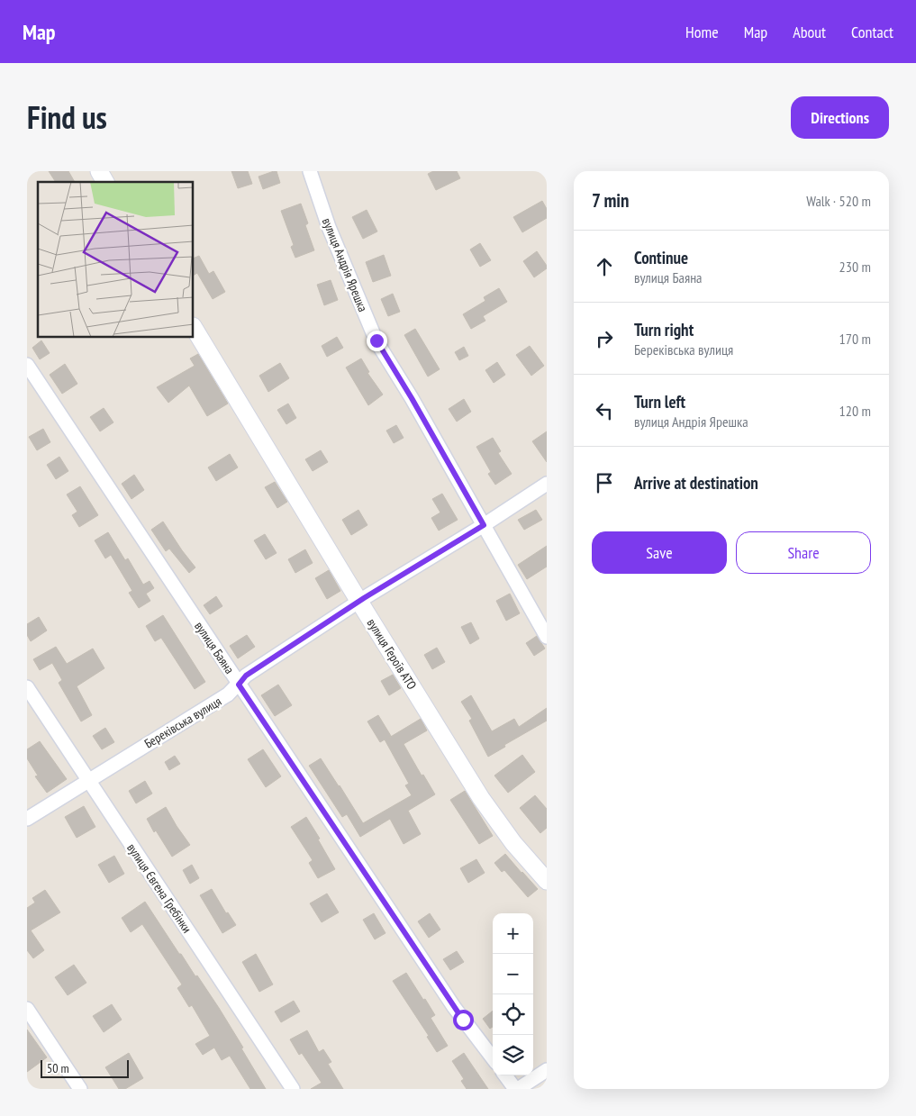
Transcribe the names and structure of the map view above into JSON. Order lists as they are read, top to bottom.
{
  "streets": {
    "street": [
      "вулиця Андрія Ярешка",
      "вулиця Баяна",
      "вулиця Героїв АТО",
      "Береківська вулиця",
      "вулиця Євгена Гребінки"
    ]
  },
  "crossings": [
    ["вулиця Андрія Ярешка", "Береківська вулиця"],
    ["вулиця Баяна", "Береківська вулиця"],
    ["вулиця Героїв АТО", "Береківська вулиця"],
    ["Береківська вулиця", "вулиця Євгена Гребінки"]
  ],
  "scale_bar": "50 m",
  "page": {
    "header": "Map",
    "nav": [
      "Home",
      "Map",
      "About",
      "Contact"
    ],
    "title": "Find us",
    "buttons": [
      "Directions",
      ["Save", "Share"]
    ],
    "heading": ["7 min", "Walk · 520 m"],
    "list": [
      ["Continue", "вулиця Баяна", "230 m"],
      ["Turn right", "Береківська вулиця", "170 m"],
      ["Turn left", "вулиця Андрія Ярешка", "120 m"],
      "Arrive at destination"
    ],
    "map_buttons": ["+", "−"],
    "scale": "50 m"
  }
}
